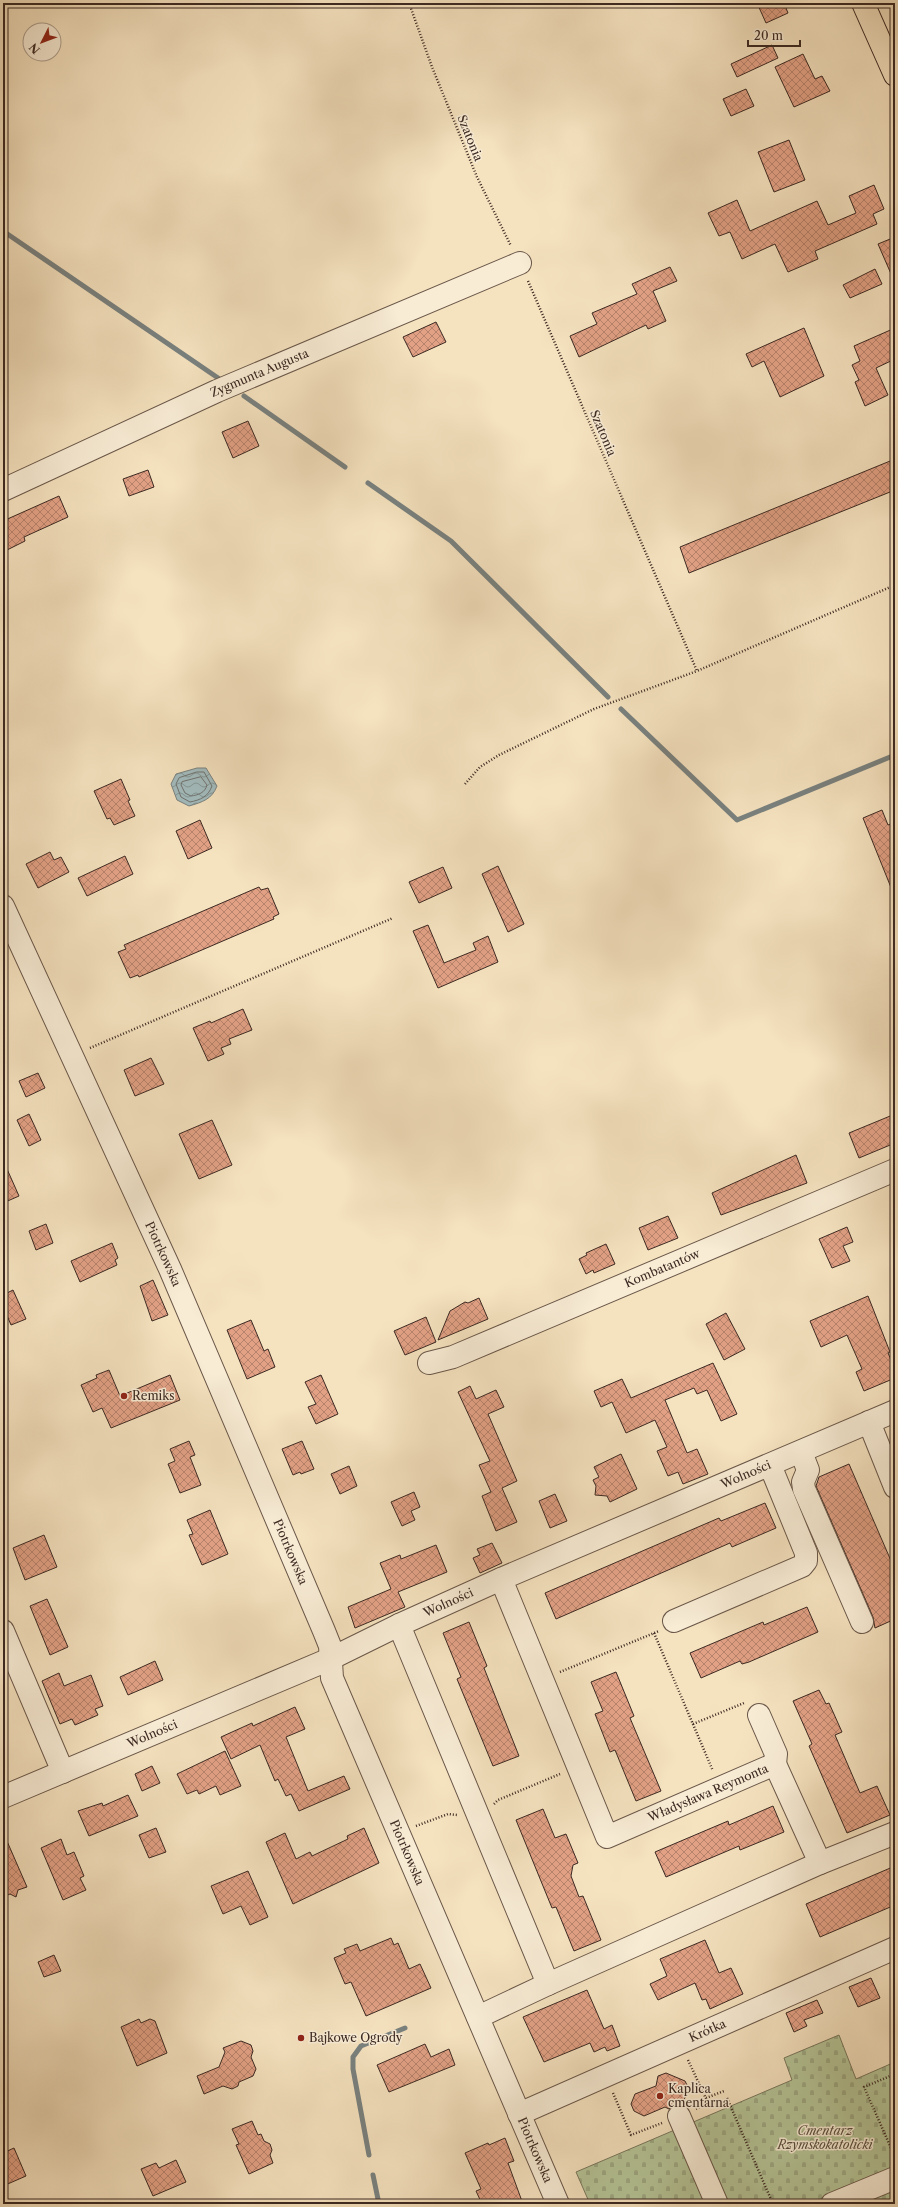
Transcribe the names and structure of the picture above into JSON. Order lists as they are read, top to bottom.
{
  "streets": {
    "street": [
      "Zygmunta Augusta",
      "Piotrkowska",
      "Kombatantów",
      "Wolności",
      "Władysława Reymonta",
      "Krótka"
    ],
    "path": ["Szatonia"]
  },
  "crossings": [
    ["Szatonia", "Zygmunta Augusta"],
    ["Piotrkowska", "Wolności"],
    ["Piotrkowska", "Krótka"],
    ["Wolności", "Władysława Reymonta"]
  ],
  "parks": ["Cmentarz Rzymskokatolicki"],
  "places": ["Remiks", "Bajkowe Ogrody", "Kaplica cmentarna"],
  "scale_bar": "20 m",
  "north": "bottom left"
}
